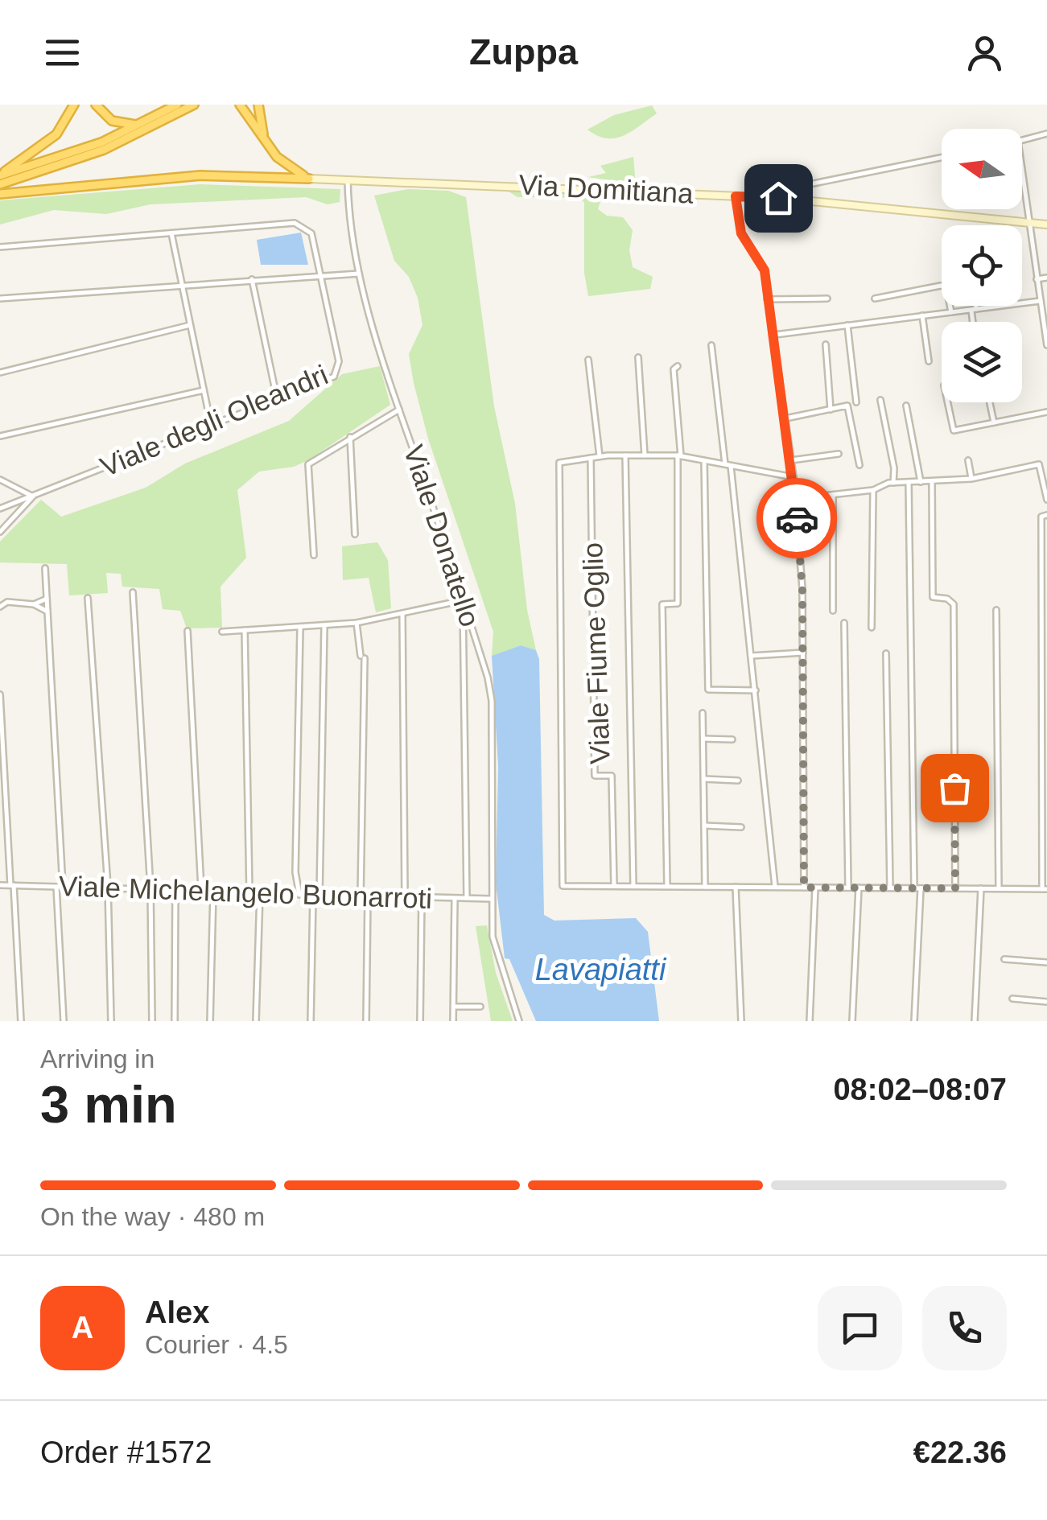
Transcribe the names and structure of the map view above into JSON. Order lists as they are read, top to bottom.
{
  "streets": {
    "street": [
      "Via Domitiana",
      "Viale degli Oleandri",
      "Viale Donatello",
      "Viale Fiume Oglio",
      "Viale Michelangelo Buonarroti"
    ]
  },
  "crossings": [
    ["Via Domitiana", "Viale Donatello"],
    ["Viale Donatello", "Viale Michelangelo Buonarroti"]
  ],
  "water": ["Lavapiatti"],
  "north": "left",
  "page": {
    "header": "Zuppa",
    "heading": ["3 min", "Arriving in", "08:02–08:07"],
    "panel": [
      "Alex",
      "Courier · 4.5",
      "Order #1572",
      "€22.36"
    ],
    "bar": "On the way · 480 m",
    "round": "A"
  }
}
